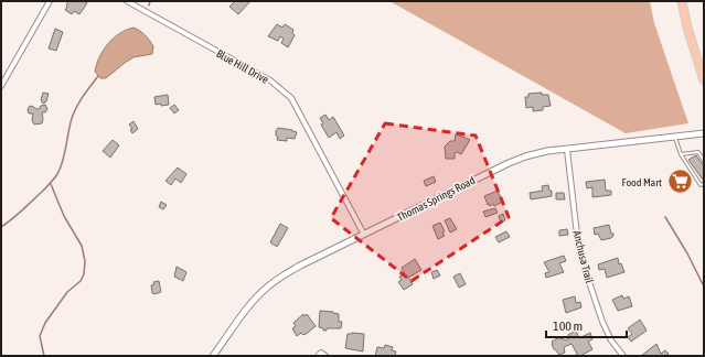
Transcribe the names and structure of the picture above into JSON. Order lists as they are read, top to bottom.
{
  "streets": {
    "street": ["Blue Hill Drive", "Thomas Springs Road", "Anchusa Trail"]
  },
  "crossings": [
    ["Blue Hill Drive", "Thomas Springs Road"],
    ["Thomas Springs Road", "Anchusa Trail"]
  ],
  "places": {
    "supermarket": ["Food Mart"]
  },
  "scale_bar": "100 m"
}
